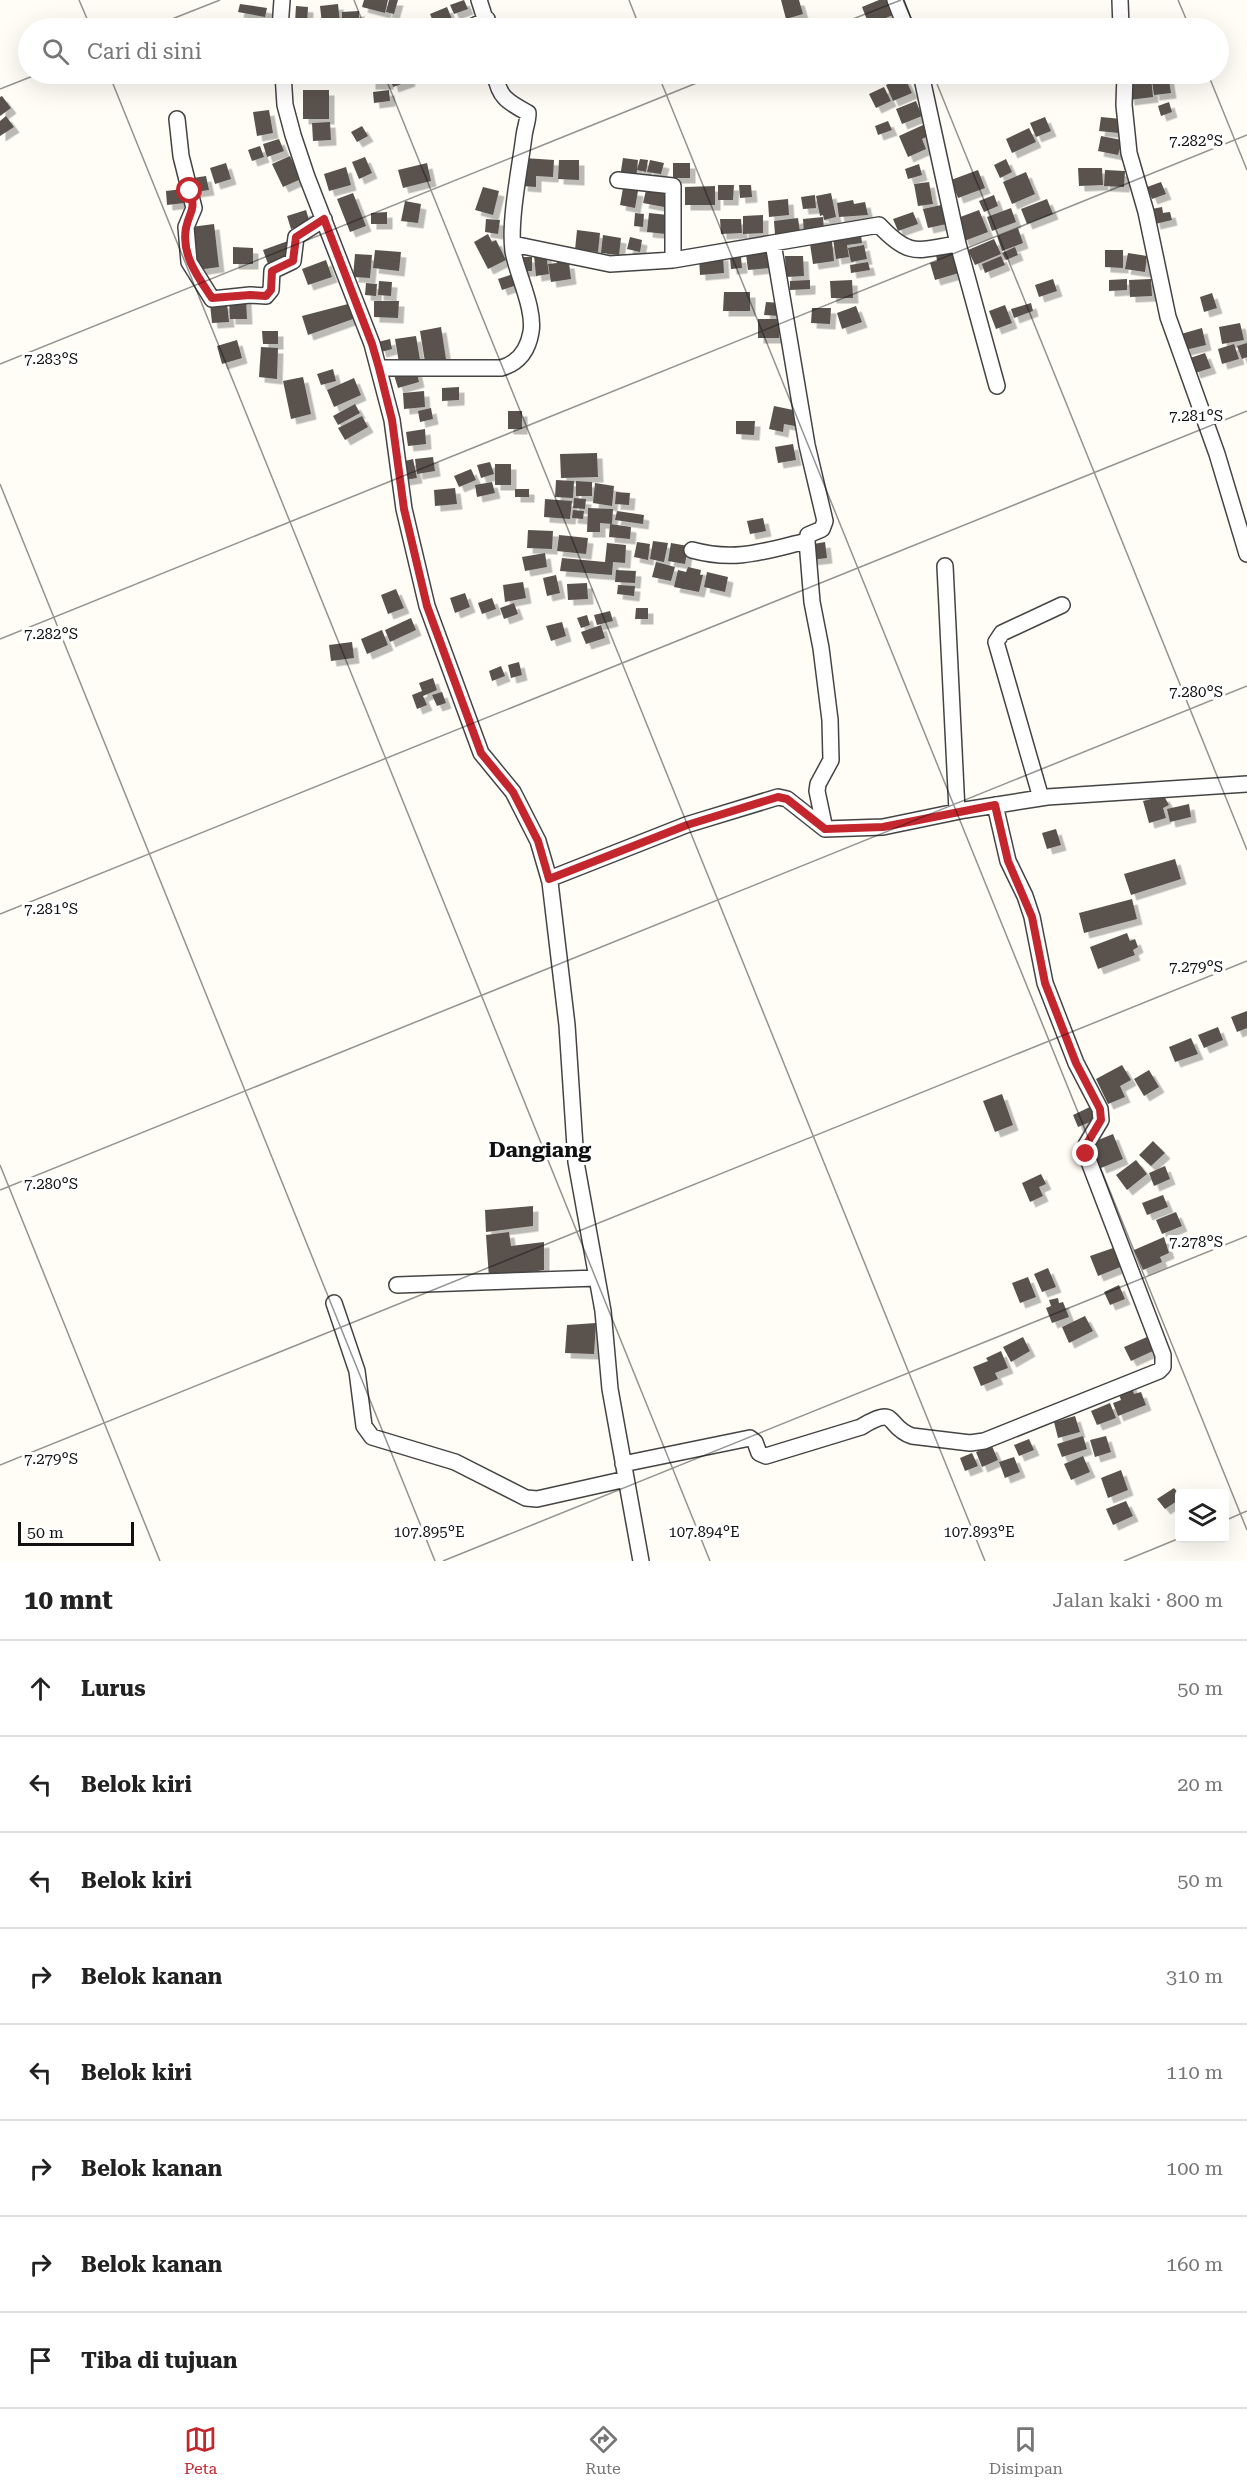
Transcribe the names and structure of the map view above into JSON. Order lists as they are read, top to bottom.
{
  "districts": ["Dangiang"],
  "scale_bar": "50 m",
  "page": {
    "search": "Cari di sini",
    "scale": "50 m",
    "heading": ["10 mnt", "Jalan kaki · 800 m"],
    "list": [
      ["Lurus", "50 m"],
      ["Belok kiri", "20 m"],
      ["Belok kiri", "50 m"],
      ["Belok kanan", "310 m"],
      ["Belok kiri", "110 m"],
      ["Belok kanan", "100 m"],
      ["Belok kanan", "160 m"],
      "Tiba di tujuan"
    ],
    "nav": ["Peta", "Rute", "Disimpan"]
  },
  "coordinates": [
    "7.282°S",
    "7.283°S",
    "7.281°S",
    "7.280°S",
    "7.279°S",
    "7.278°S",
    "107.895°E",
    "107.894°E",
    "107.893°E"
  ]
}
